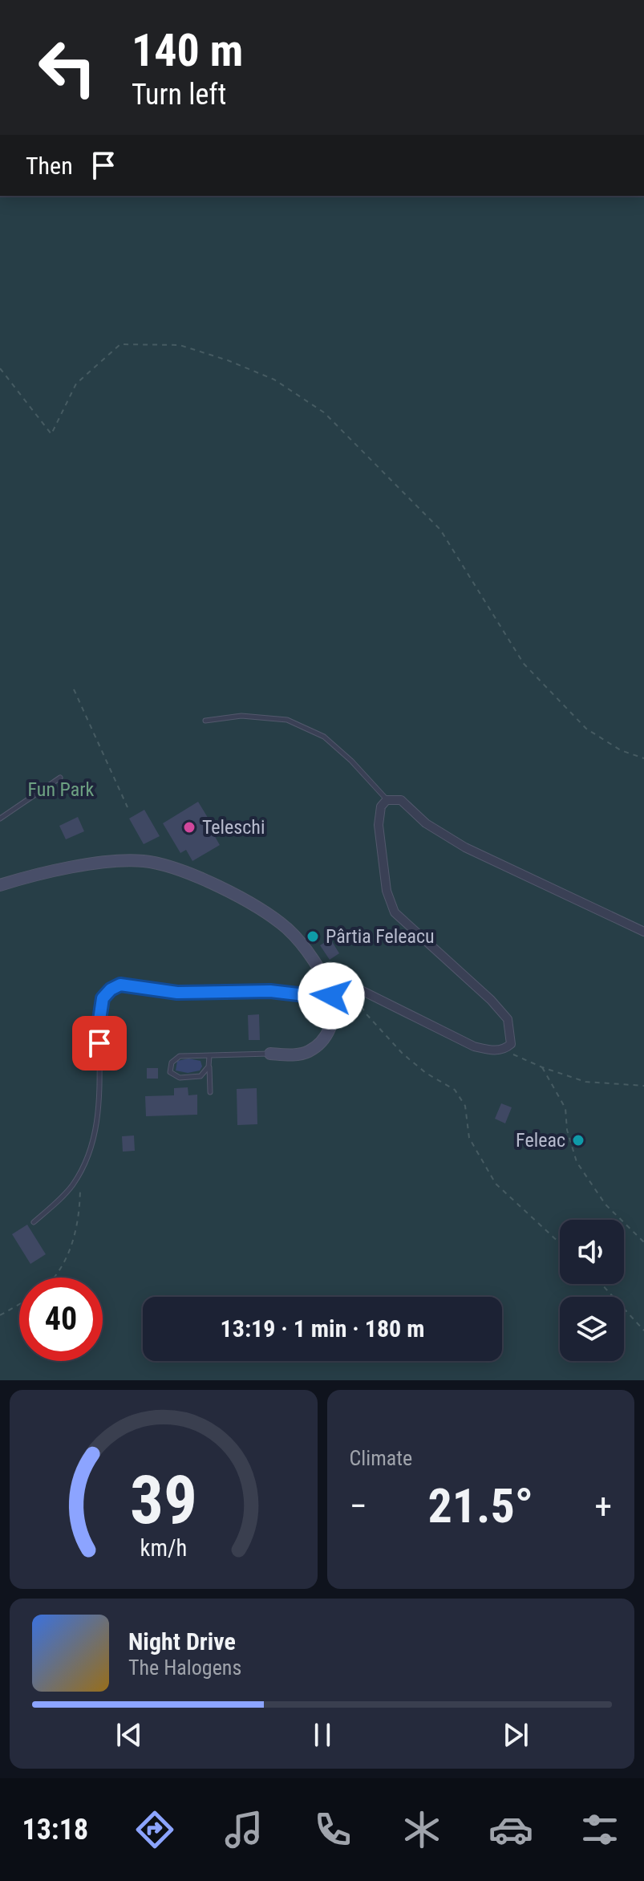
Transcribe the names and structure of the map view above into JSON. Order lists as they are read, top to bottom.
{
  "parks": ["Fun Park"],
  "places": ["Teleschi", "Pârtia Feleacu", "Feleac"],
  "page": {
    "turn": ["140 m", "Turn left"],
    "then": "Then",
    "limit": "40",
    "trip": "13:19 · 1 min · 180 m",
    "tile": "Climate",
    "heat": ["−", "21.5°", "+"],
    "song": ["Night Drive", "The Halogens"],
    "tabs": "13:18",
    "gauge": ["39", "km/h"]
  }
}
